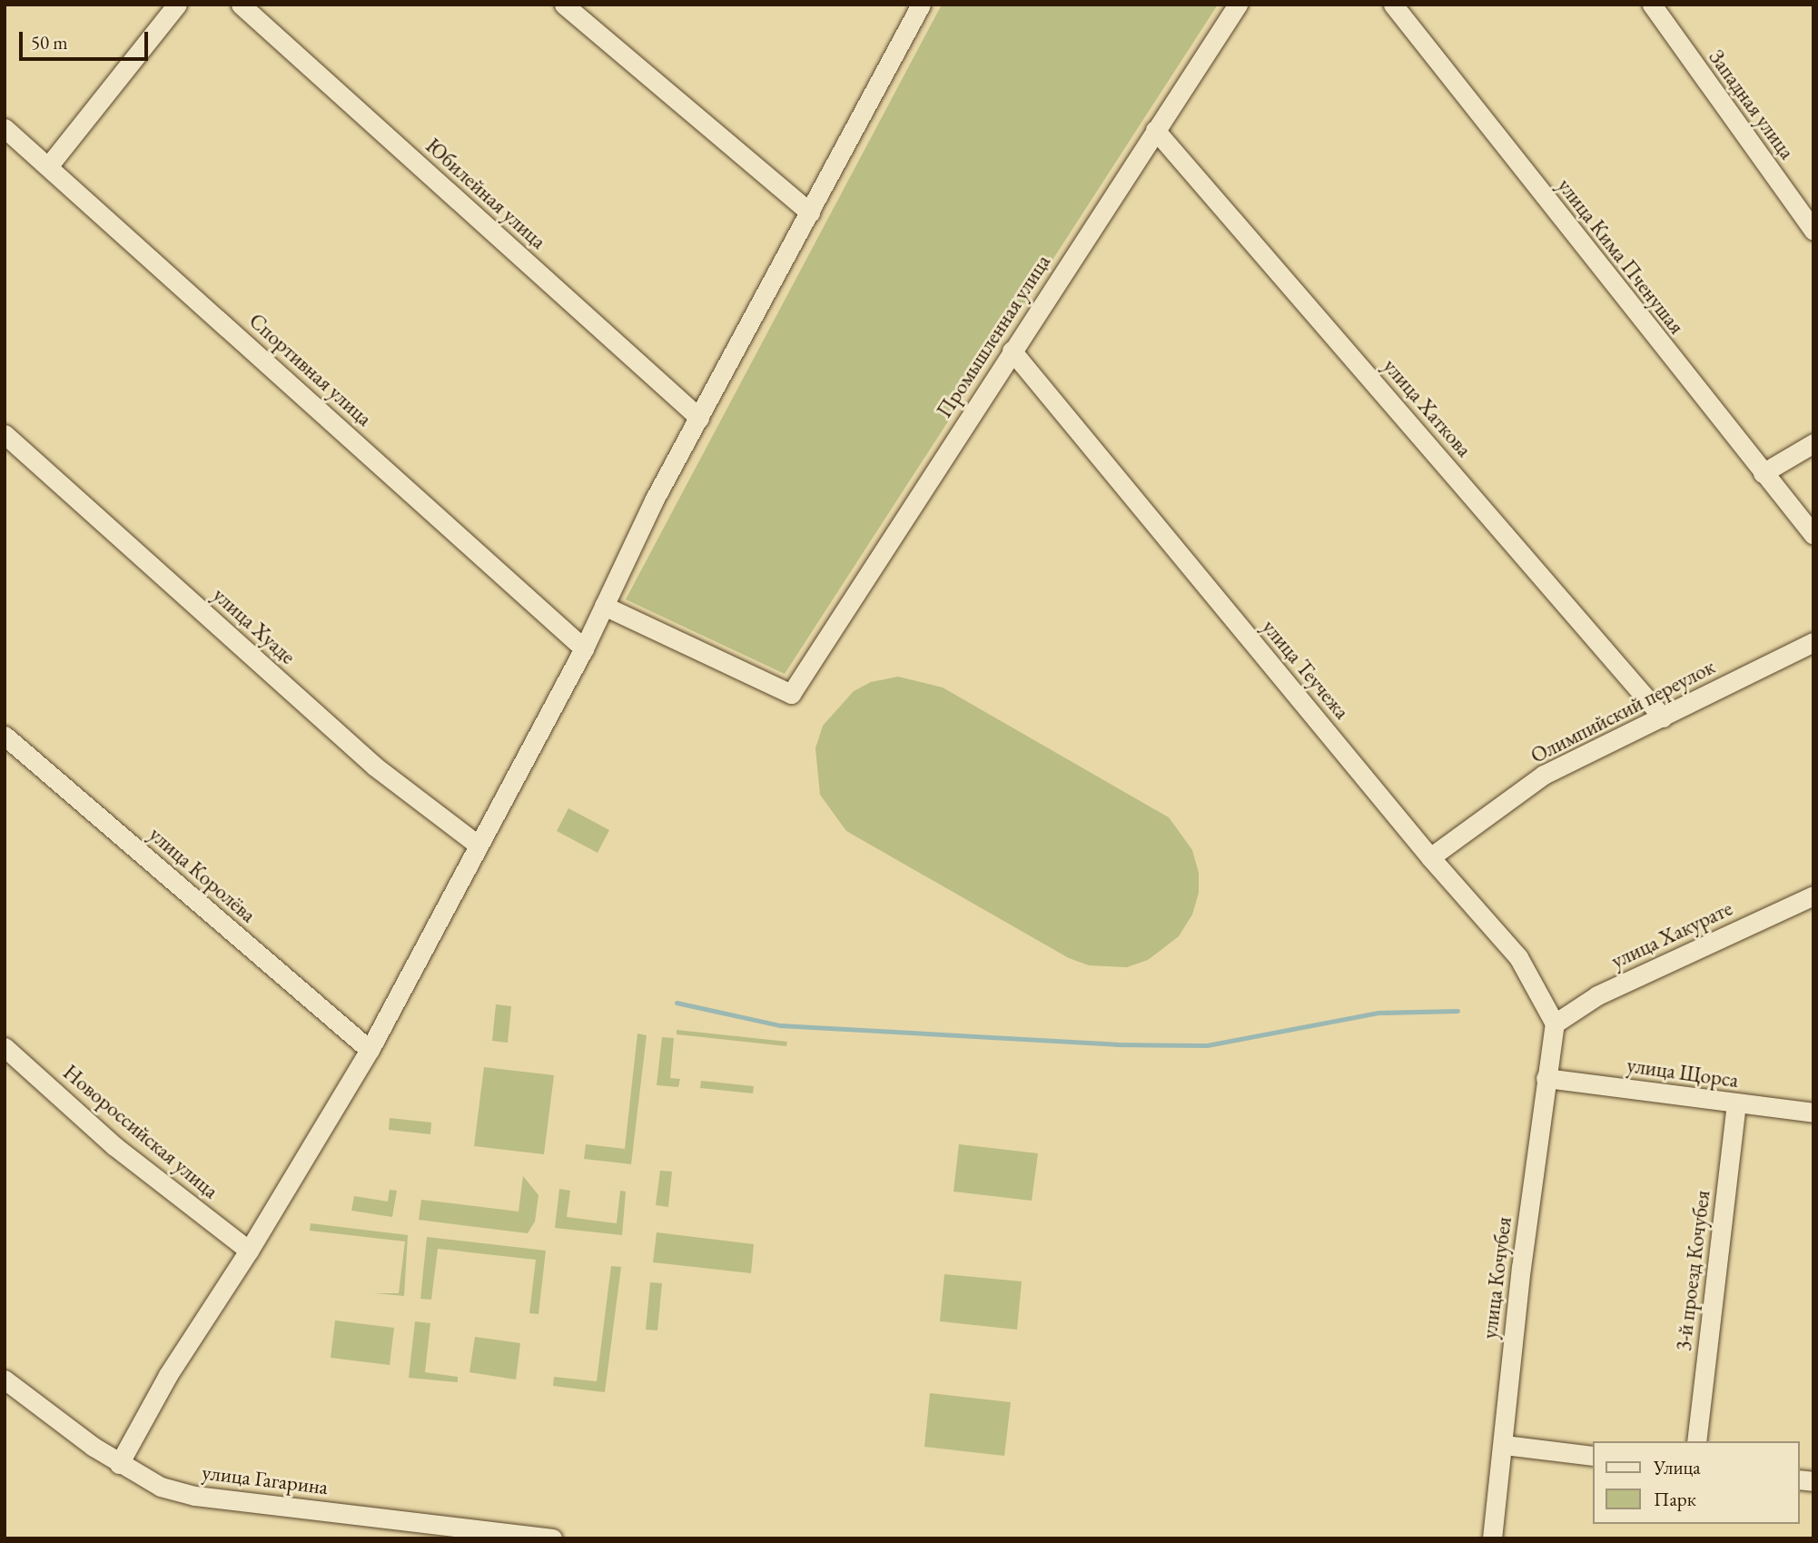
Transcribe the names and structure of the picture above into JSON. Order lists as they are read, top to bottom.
{
  "streets": {
    "street": [
      "Западная улица",
      "Юбилейная улица",
      "улица Кима Пченушая",
      "Промышленная улица",
      "Спортивная улица",
      "улица Хаткова",
      "улица Хуаде",
      "улица Теучежа",
      "Олимпийский переулок",
      "улица Королёва",
      "улица Хакурате",
      "улица Щорса",
      "Новороссийская улица",
      "3-й проезд Кочубея",
      "улица Кочубея",
      "улица Гагарина"
    ]
  },
  "crossings": [
    ["Промышленная улица", "улица Хаткова"],
    ["Промышленная улица", "улица Теучежа"],
    ["улица Хаткова", "Олимпийский переулок"],
    ["улица Теучежа", "Олимпийский переулок"],
    ["улица Теучежа", "улица Хакурате"],
    ["улица Теучежа", "улица Кочубея"],
    ["улица Хакурате", "улица Кочубея"],
    ["улица Щорса", "3-й проезд Кочубея"],
    ["улица Щорса", "улица Кочубея"]
  ],
  "legend": ["Улица", "Парк"],
  "scale_bar": "50 m"
}
